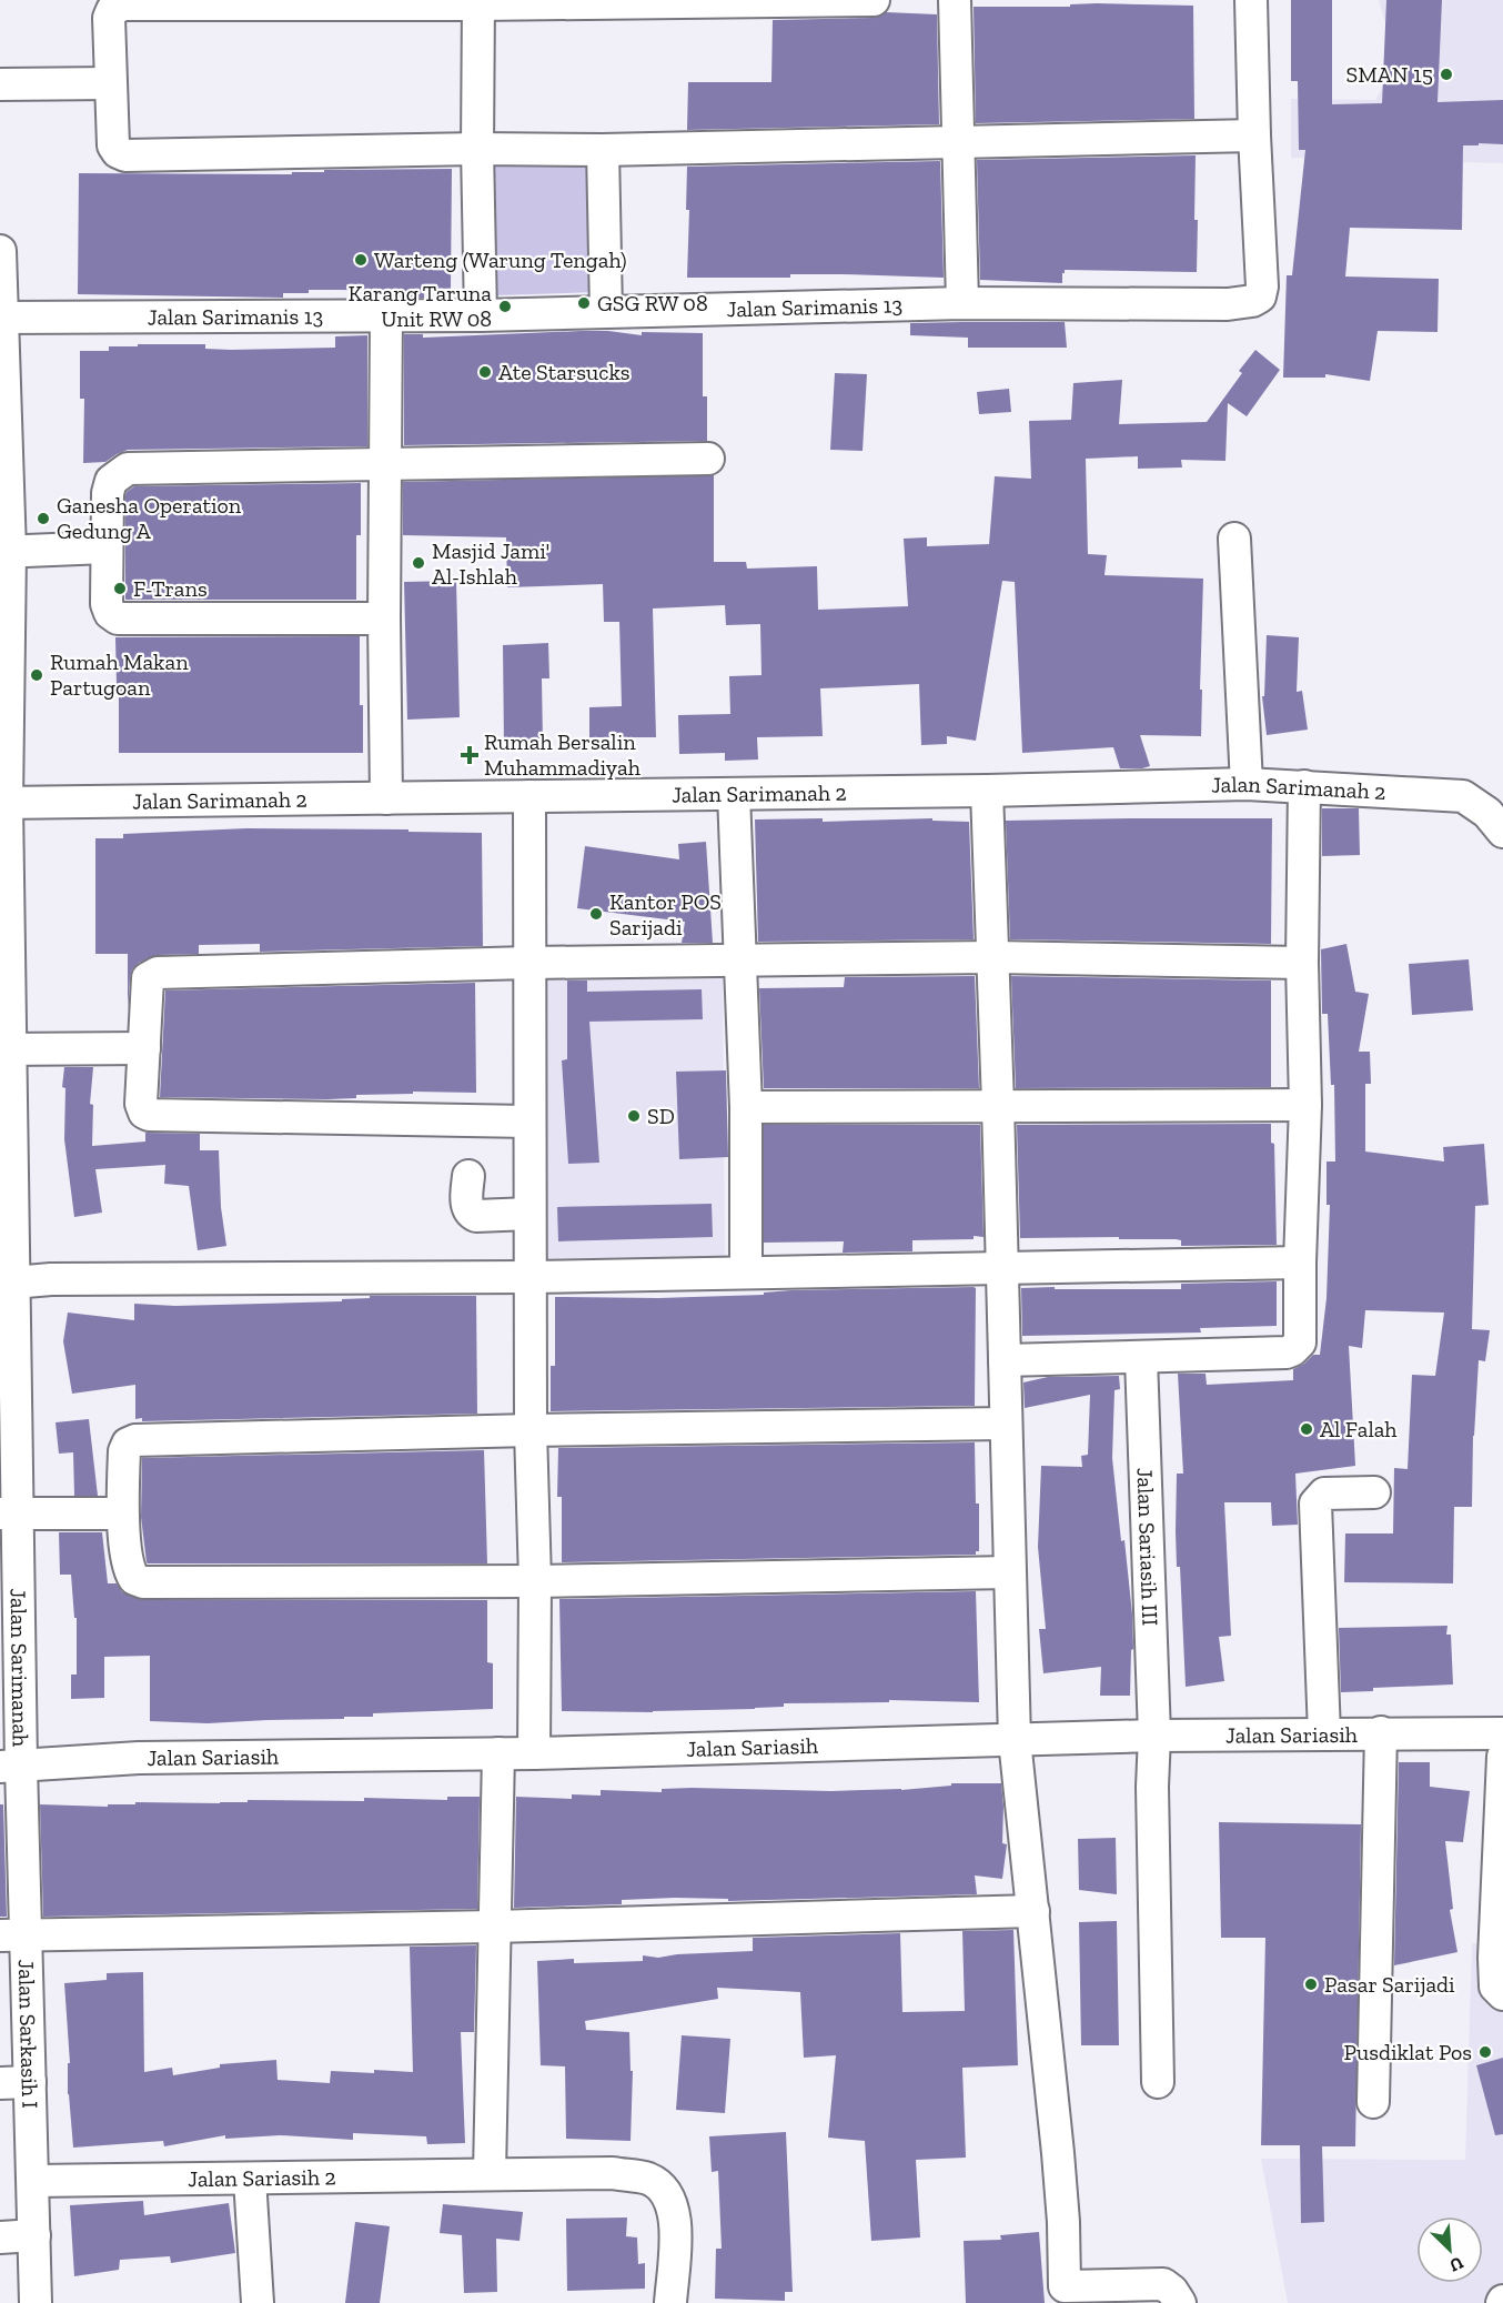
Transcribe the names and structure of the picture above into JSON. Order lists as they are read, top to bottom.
{
  "streets": {
    "street": [
      "Jalan Sarimanis 13",
      "Jalan Sarimanah 2",
      "Jalan Sariasih III",
      "Jalan Sarimanah",
      "Jalan Sariasih",
      "Jalan Sarkasih I",
      "Jalan Sariasih 2"
    ]
  },
  "crossings": [
    ["Jalan Sarimanis 13", "Jalan Sarimanah"],
    ["Jalan Sarimanah 2", "Jalan Sarimanah"],
    ["Jalan Sariasih III", "Jalan Sariasih"],
    ["Jalan Sarimanah", "Jalan Sariasih"],
    ["Jalan Sarimanah", "Jalan Sarkasih I"],
    ["Jalan Sariasih", "Jalan Sarkasih I"],
    ["Jalan Sarkasih I", "Jalan Sariasih 2"]
  ],
  "places": {
    "other": [
      "SMAN 15",
      "Warteng (Warung Tengah)",
      "GSG RW 08",
      "Karang Taruna Unit RW 08",
      "Ate Starsucks",
      "Ganesha Operation Gedung A",
      "Masjid Jami' Al-Ishlah",
      "F-Trans",
      "Rumah Makan Partugoan",
      "Kantor POS Sarijadi",
      "SD",
      "Al Falah",
      "Pasar Sarijadi",
      "Pusdiklat Pos"
    ],
    "health": ["Rumah Bersalin Muhammadiyah"]
  },
  "north": "bottom right"
}
